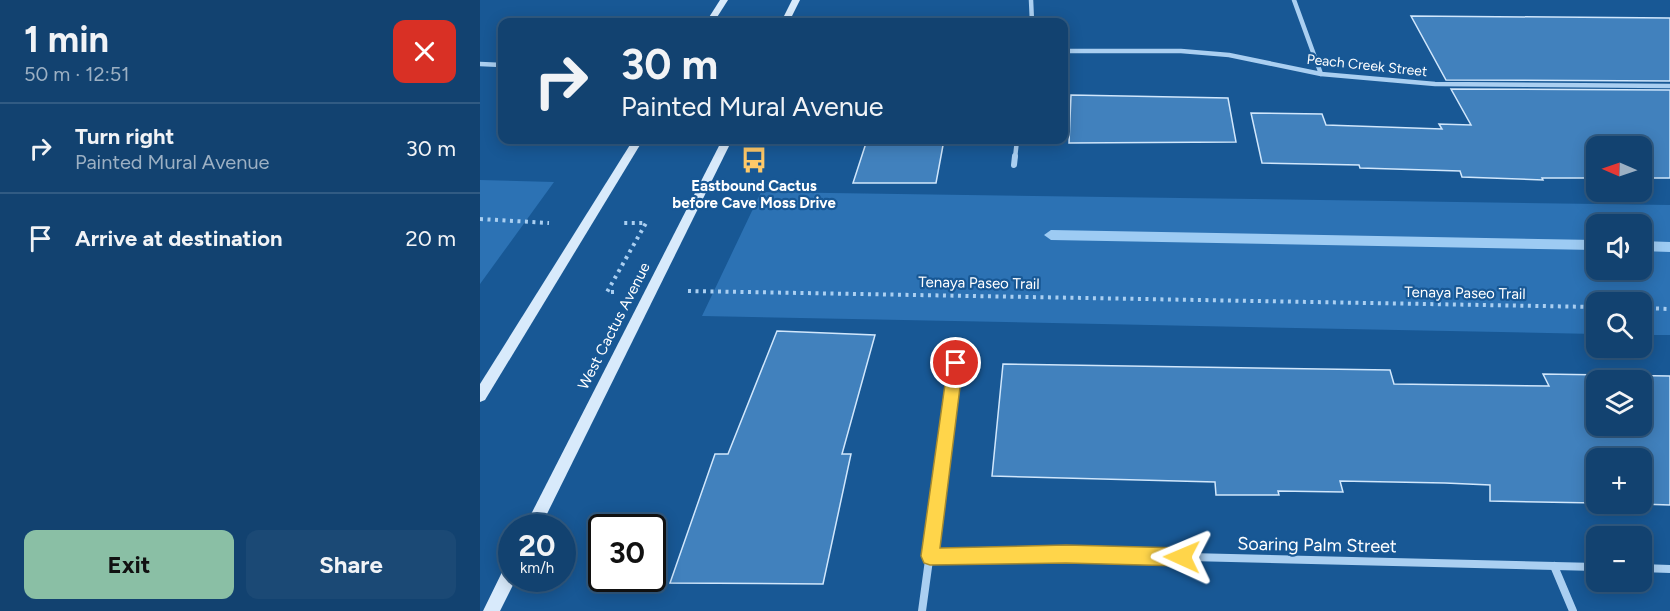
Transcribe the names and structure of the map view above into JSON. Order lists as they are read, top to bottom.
{
  "streets": {
    "main road": ["West Cactus Avenue"],
    "street": ["Peach Creek Street", "Soaring Palm Street"],
    "path": ["Tenaya Paseo Trail"]
  },
  "crossings": [
    ["Tenaya Paseo Trail", "West Cactus Avenue"]
  ],
  "places": {
    "bus stop": ["Eastbound Cactus before Cave Moss Drive"]
  },
  "north": "left",
  "page": {
    "heading": ["1 min", "50 m · 12:51"],
    "turn": ["30 m", "Painted Mural Avenue"],
    "list": [
      {
        "name": "Turn right",
        "note": "Painted Mural Avenue",
        "value": "30 m"
      },
      {
        "name": "Arrive at destination",
        "value": "20 m"
      }
    ],
    "map_buttons": ["+", "−"],
    "speed": "20 km/h",
    "limit": "30",
    "buttons": ["Exit", "Share"]
  }
}
